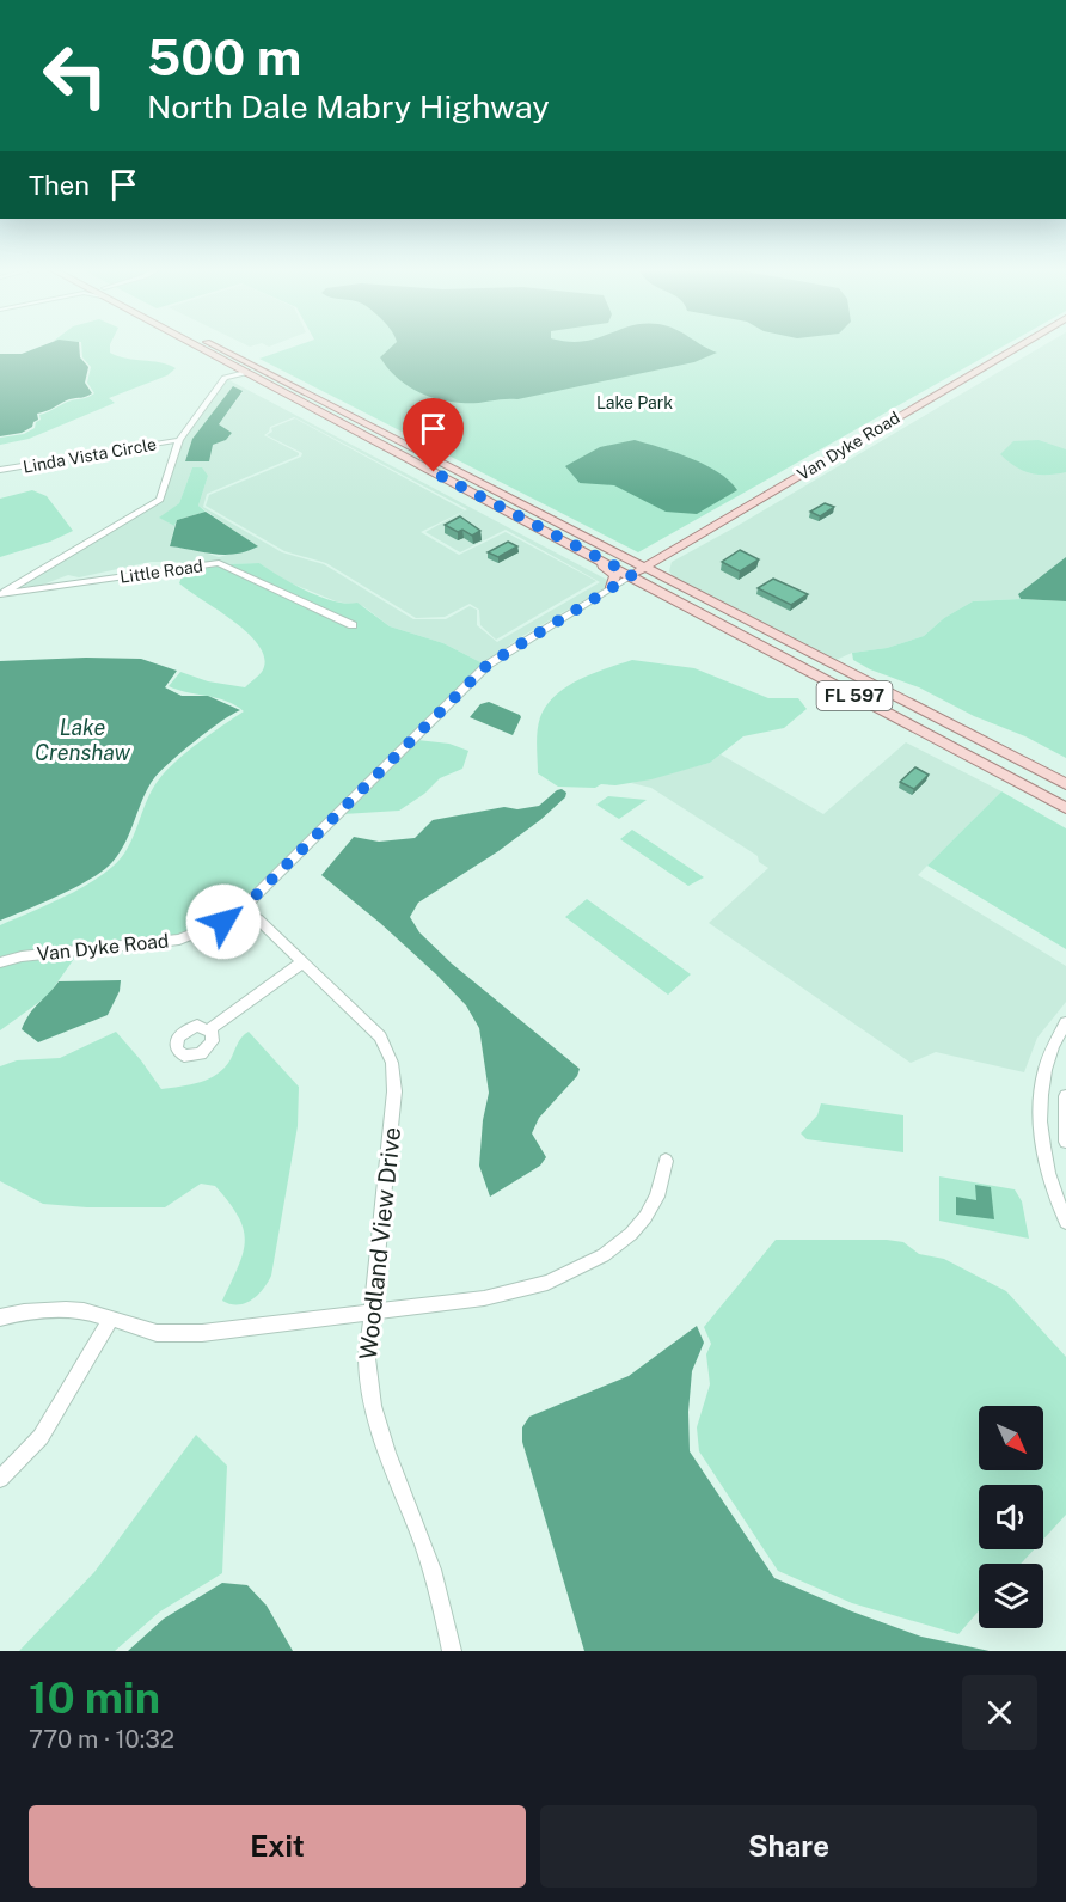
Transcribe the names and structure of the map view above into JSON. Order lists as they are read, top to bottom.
{
  "streets": {
    "main road": ["Van Dyke Road", "FL 597"],
    "street": ["Linda Vista Circle", "Little Road", "Woodland View Drive"]
  },
  "crossings": [
    ["Van Dyke Road", "FL 597"],
    ["Linda Vista Circle", "Little Road"],
    ["Little Road", "FL 597"]
  ],
  "water": ["Lake Crenshaw"],
  "parks": ["Lake Park"],
  "north": "bottom right",
  "page": {
    "turn": ["500 m", "North Dale Mabry Highway"],
    "then": "Then",
    "heading": ["10 min", "770 m · 10:32"],
    "buttons": ["Exit", "Share"]
  }
}
